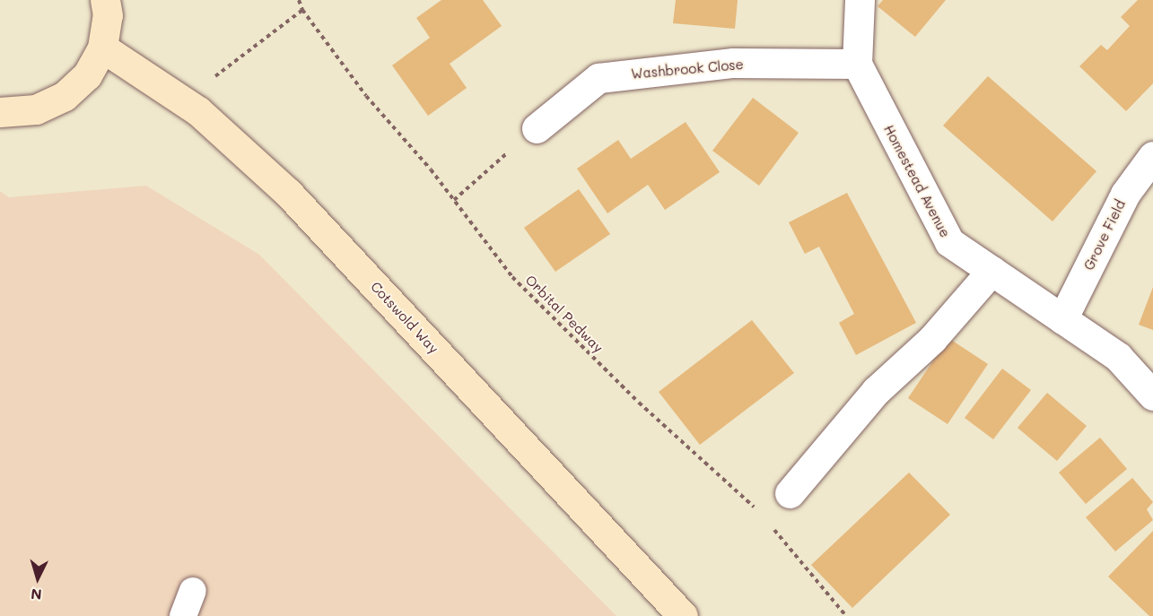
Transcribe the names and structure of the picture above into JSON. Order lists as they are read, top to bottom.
{
  "streets": {
    "main road": ["Cotswold Way"],
    "street": ["Washbrook Close", "Homestead Avenue", "Grove Field"],
    "path": ["Orbital Pedway"]
  },
  "crossings": [
    ["Washbrook Close", "Homestead Avenue"],
    ["Homestead Avenue", "Grove Field"]
  ],
  "north": "bottom"
}
